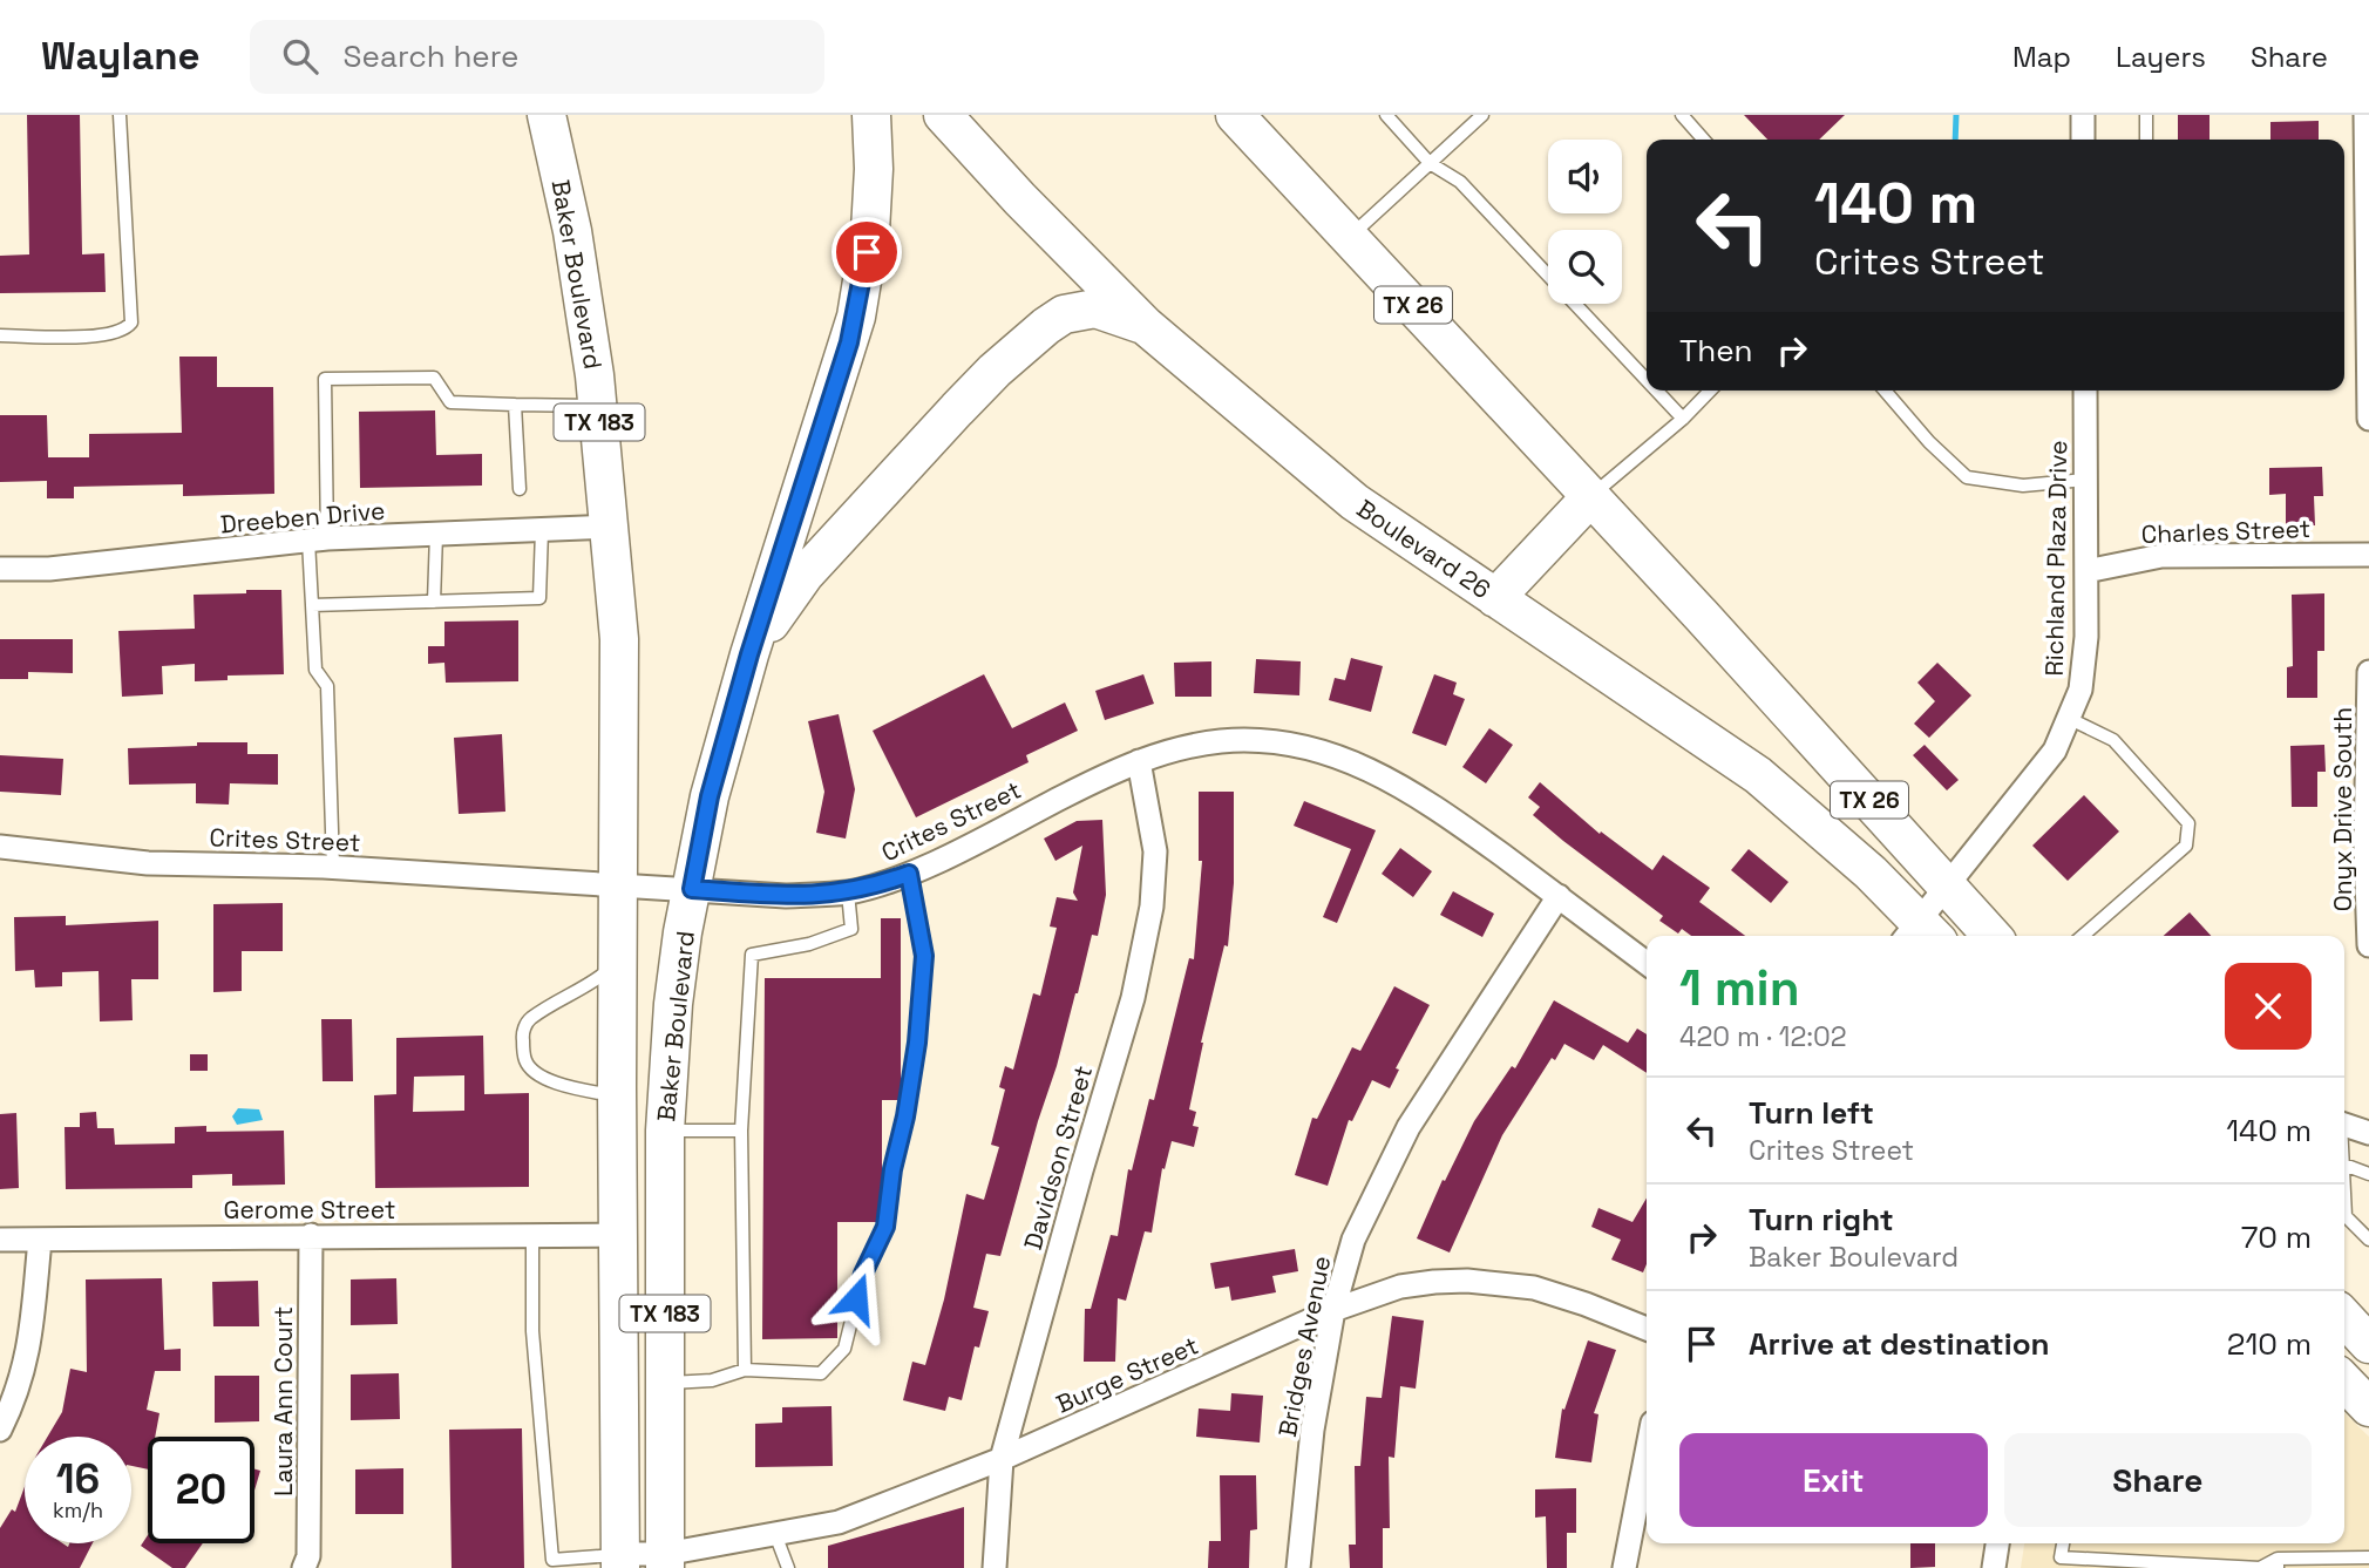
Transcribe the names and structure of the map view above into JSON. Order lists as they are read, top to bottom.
{
  "streets": {
    "main road": [
      "Baker Boulevard",
      "TX 26",
      "TX 183",
      "Boulevard 26"
    ],
    "street": [
      "Dreeben Drive",
      "Charles Street",
      "Richland Plaza Drive",
      "Onyx Drive South",
      "Crites Street",
      "Davidson Street",
      "Gerome Street",
      "Bridges Avenue",
      "Burge Street",
      "Laura Ann Court"
    ]
  },
  "crossings": [
    ["Baker Boulevard", "Dreeben Drive"],
    ["Baker Boulevard", "Crites Street"],
    ["Baker Boulevard", "Gerome Street"],
    ["Baker Boulevard", "Burge Street"],
    ["TX 26", "Richland Plaza Drive"],
    ["Charles Street", "Richland Plaza Drive"],
    ["Boulevard 26", "Richland Plaza Drive"],
    ["Crites Street", "Davidson Street"],
    ["Crites Street", "Bridges Avenue"],
    ["Davidson Street", "Burge Street"],
    ["Gerome Street", "Laura Ann Court"],
    ["Bridges Avenue", "Burge Street"]
  ],
  "page": {
    "header": "Waylane",
    "search": "Search here",
    "nav": ["Map", "Layers", "Share"],
    "turn": ["140 m", "Crites Street"],
    "then": "Then",
    "heading": ["1 min", "420 m · 12:02"],
    "list": [
      {
        "name": "Turn left",
        "note": "Crites Street",
        "value": "140 m"
      },
      {
        "name": "Turn right",
        "note": "Baker Boulevard",
        "value": "70 m"
      },
      {
        "name": "Arrive at destination",
        "value": "210 m"
      }
    ],
    "buttons": ["Exit", "Share"],
    "speed": "16 km/h",
    "limit": "20"
  }
}
